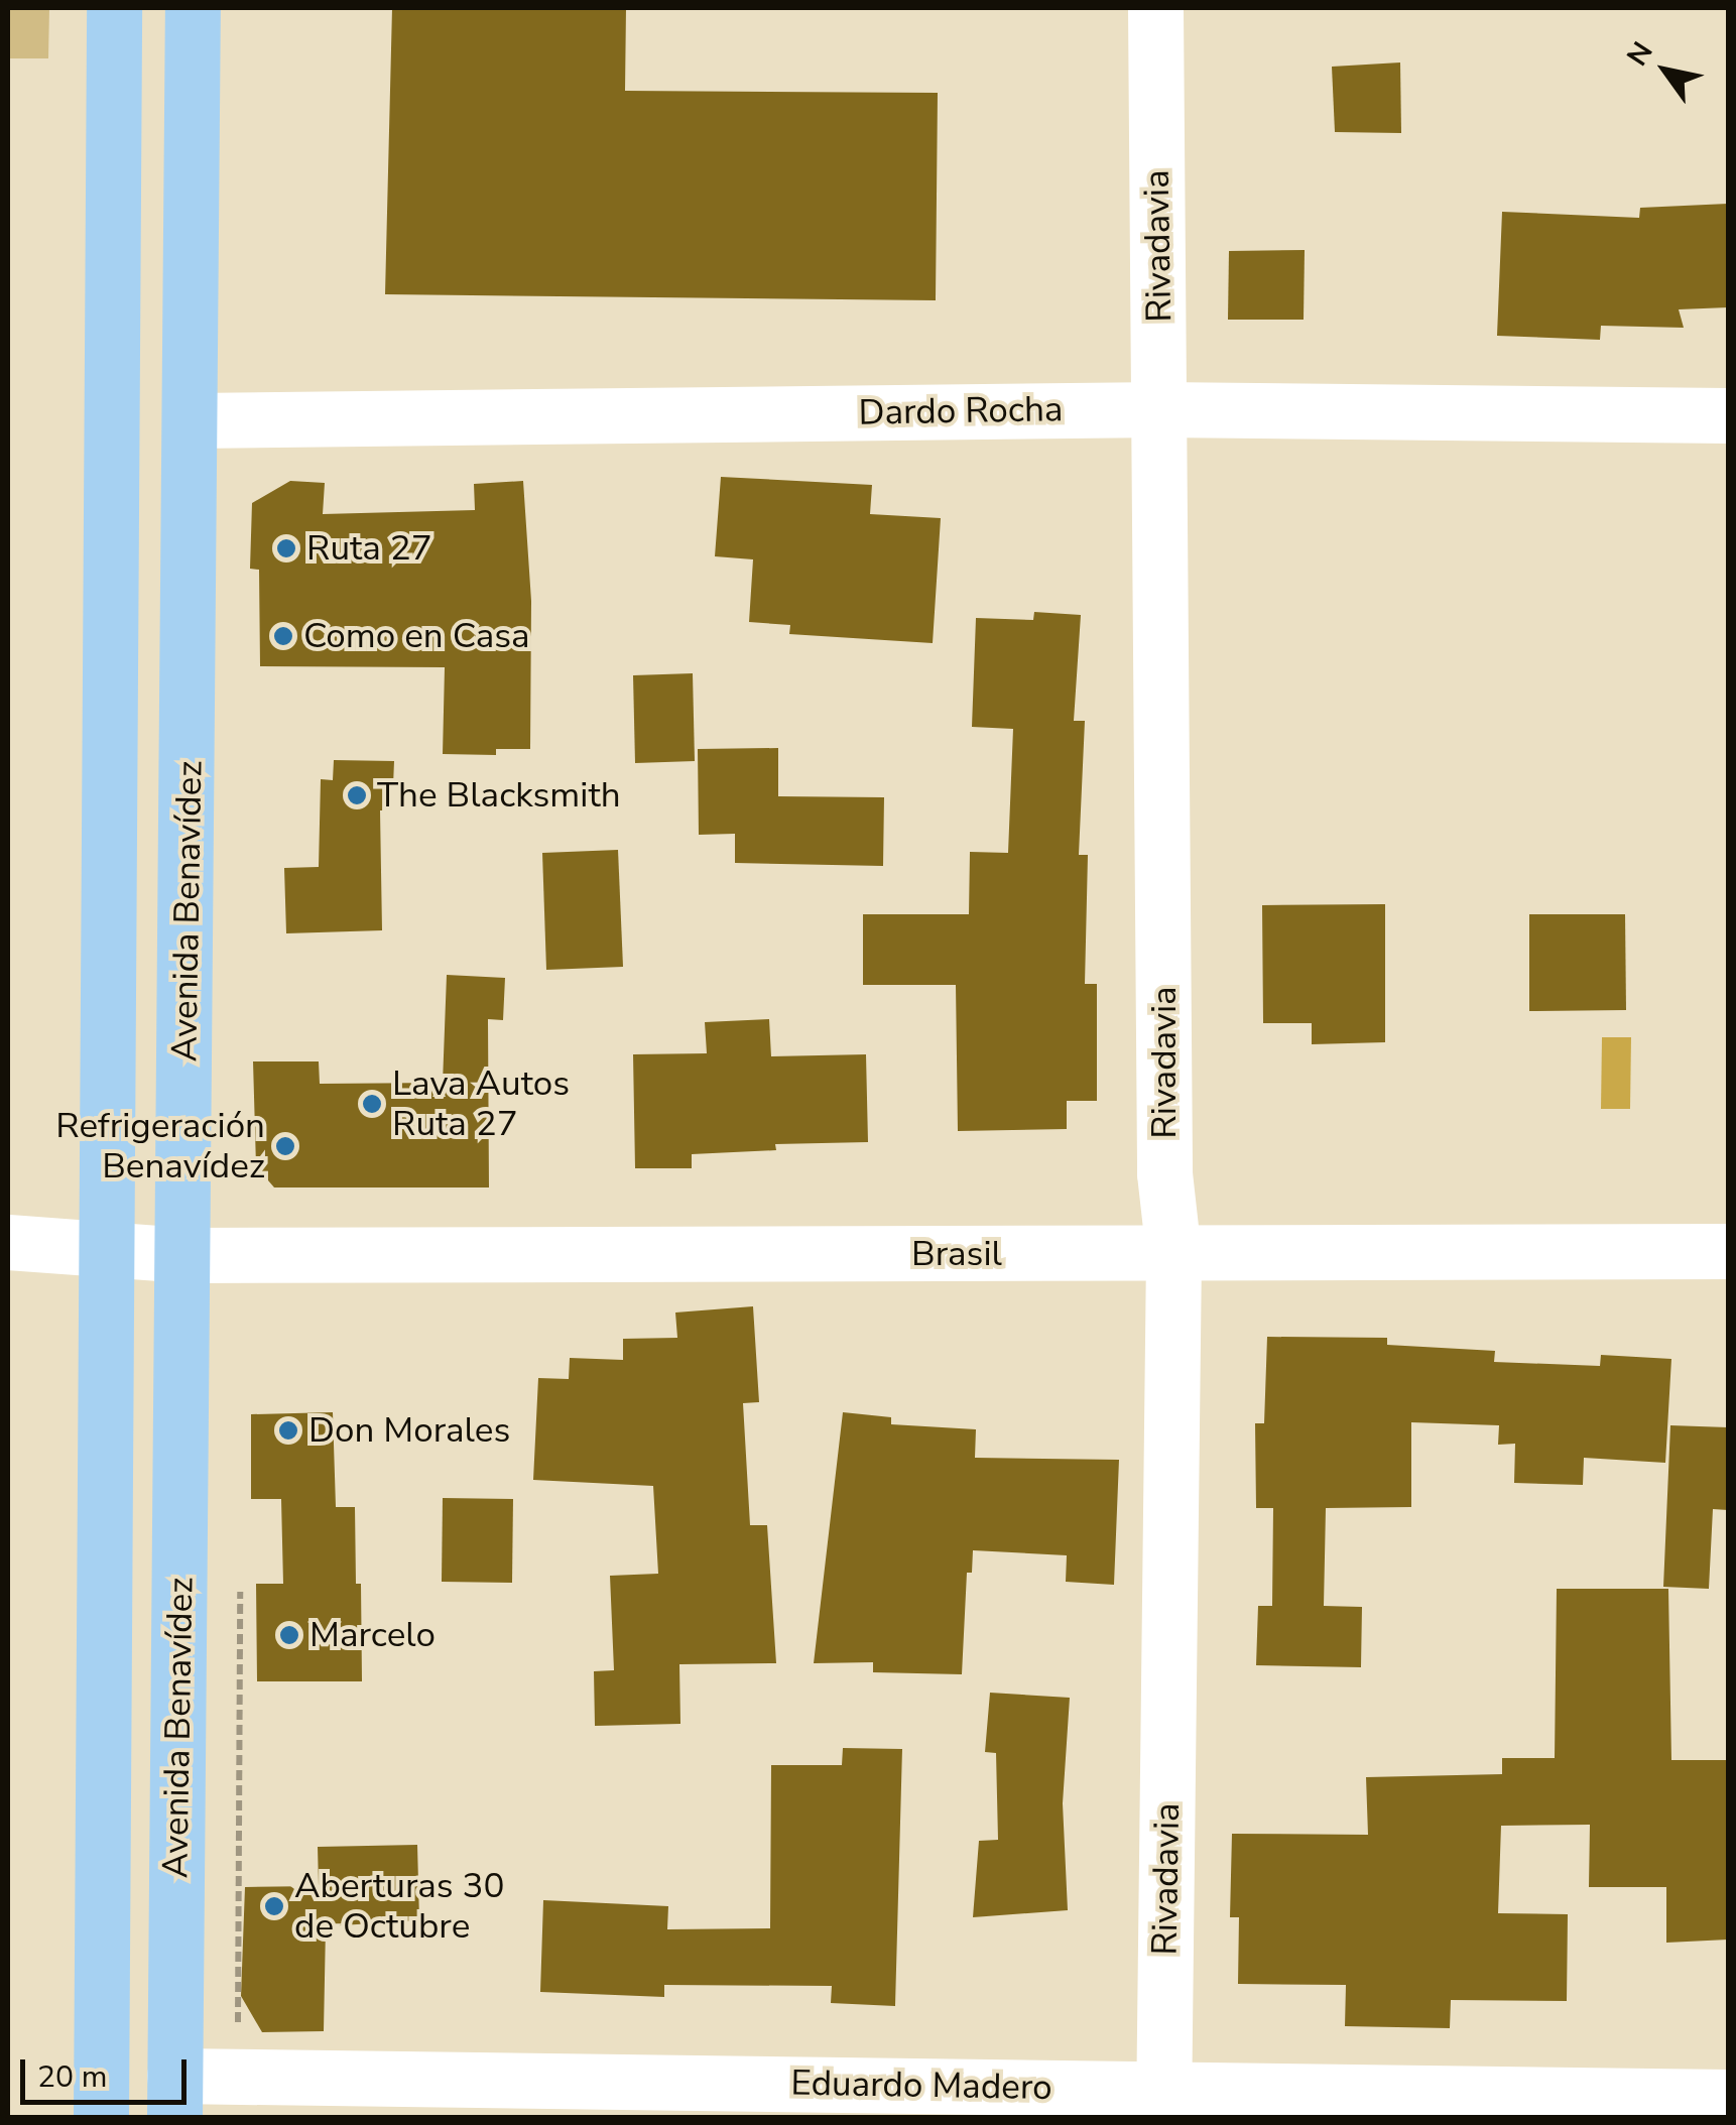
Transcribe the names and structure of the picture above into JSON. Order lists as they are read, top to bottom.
{
  "streets": {
    "main road": ["Avenida Benavídez"],
    "street": [
      "Rivadavia",
      "Dardo Rocha",
      "Brasil",
      "Eduardo Madero"
    ]
  },
  "crossings": [
    ["Rivadavia", "Dardo Rocha"],
    ["Rivadavia", "Brasil"],
    ["Rivadavia", "Eduardo Madero"],
    ["Dardo Rocha", "Avenida Benavídez"],
    ["Avenida Benavídez", "Brasil"],
    ["Avenida Benavídez", "Eduardo Madero"]
  ],
  "places": [
    "Ruta 27",
    "Como en Casa",
    "The Blacksmith",
    "Lava Autos Ruta 27",
    "Refrigeración Benavídez",
    "Don Morales",
    "Marcelo",
    "Aberturas 30 de Octubre"
  ],
  "scale_bar": "20 m",
  "north": "top left"
}
